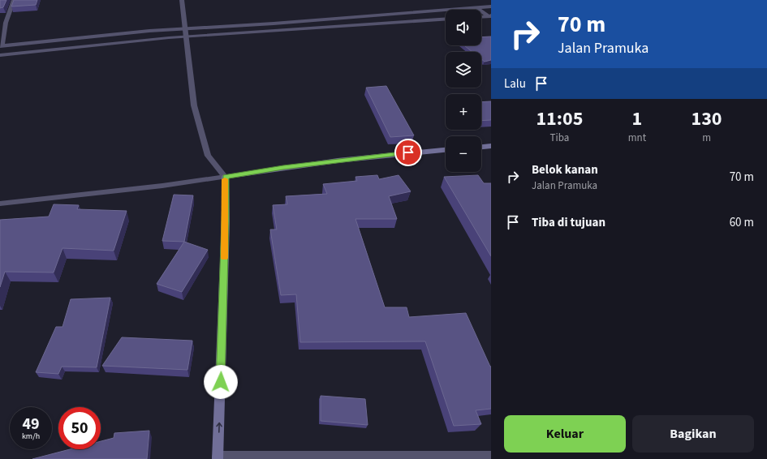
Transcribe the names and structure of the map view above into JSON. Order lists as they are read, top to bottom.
{
  "page": {
    "turn": ["70 m", "Jalan Pramuka"],
    "map_buttons": ["+", "−"],
    "then": "Lalu",
    "eta": [
      "11:05",
      "Tiba",
      "1",
      "mnt",
      "130",
      "m"
    ],
    "list": [
      {
        "name": "Belok kanan",
        "note": "Jalan Pramuka",
        "value": "70 m"
      },
      {
        "name": "Tiba di tujuan",
        "value": "60 m"
      }
    ],
    "speed": "49 km/h",
    "limit": "50",
    "buttons": ["Keluar", "Bagikan"]
  }
}
